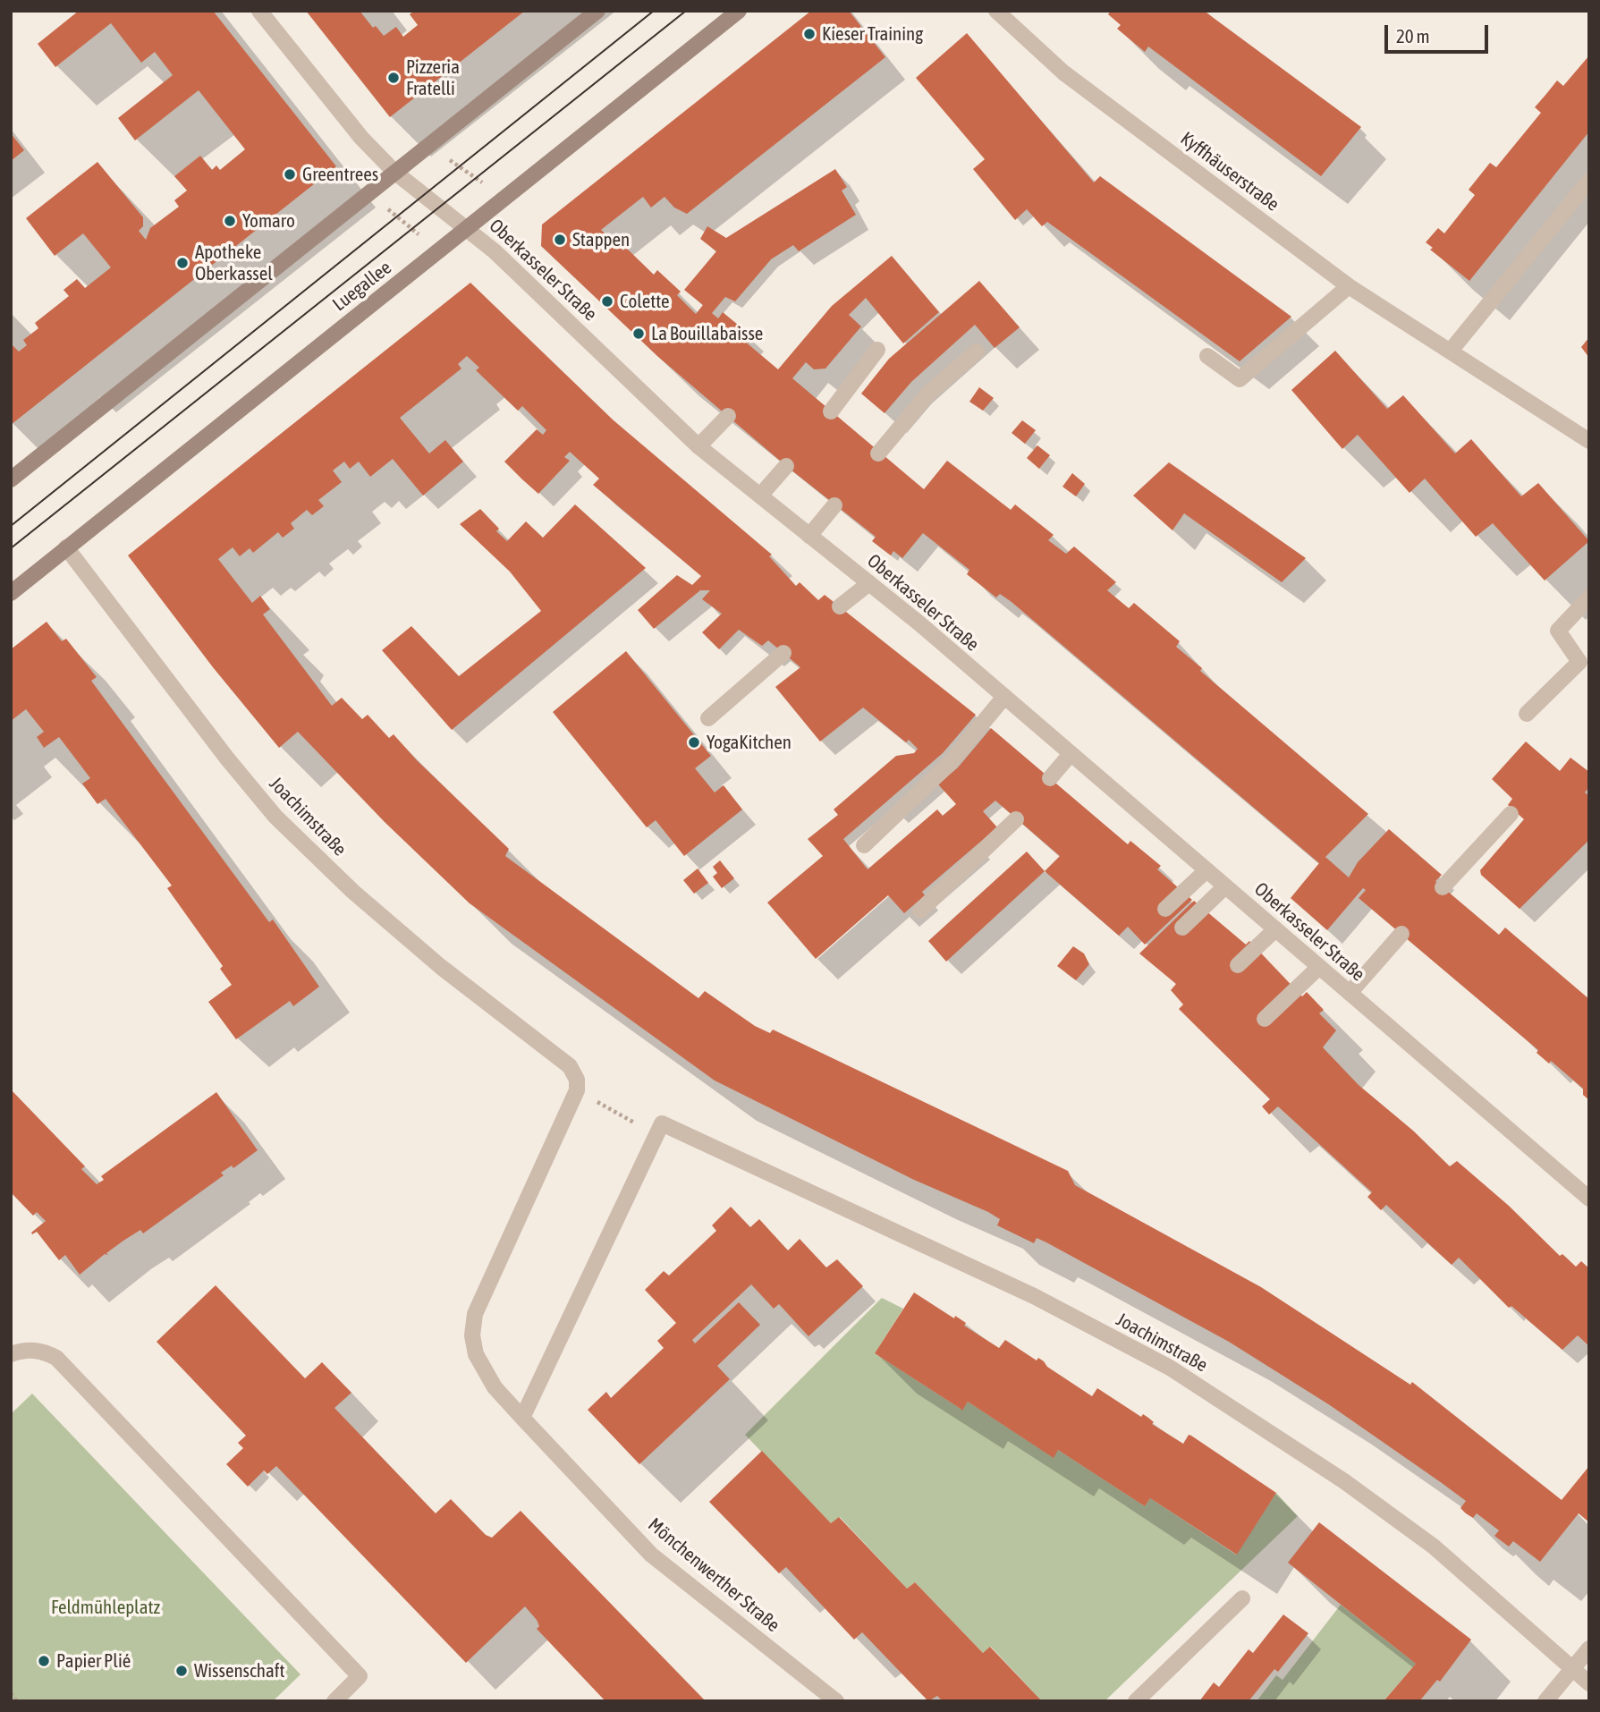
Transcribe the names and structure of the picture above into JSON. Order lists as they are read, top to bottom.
{
  "streets": {
    "main road": ["Luegallee"],
    "street": [
      "Kyffhäuserstraße",
      "Oberkasseler Straße",
      "Joachimstraße",
      "Mönchenwerther Straße"
    ]
  },
  "crossings": [
    ["Oberkasseler Straße", "Luegallee"],
    ["Luegallee", "Joachimstraße"],
    ["Joachimstraße", "Mönchenwerther Straße"]
  ],
  "parks": ["Feldmühleplatz"],
  "places": [
    "Kieser Training",
    "Pizzeria Fratelli",
    "Greentrees",
    "Yomaro",
    "Stappen",
    "Apotheke Oberkassel",
    "Colette",
    "La Bouillabaisse",
    "YogaKitchen",
    "Papier Plié",
    "Wissenschaft"
  ],
  "scale_bar": "20 m"
}
